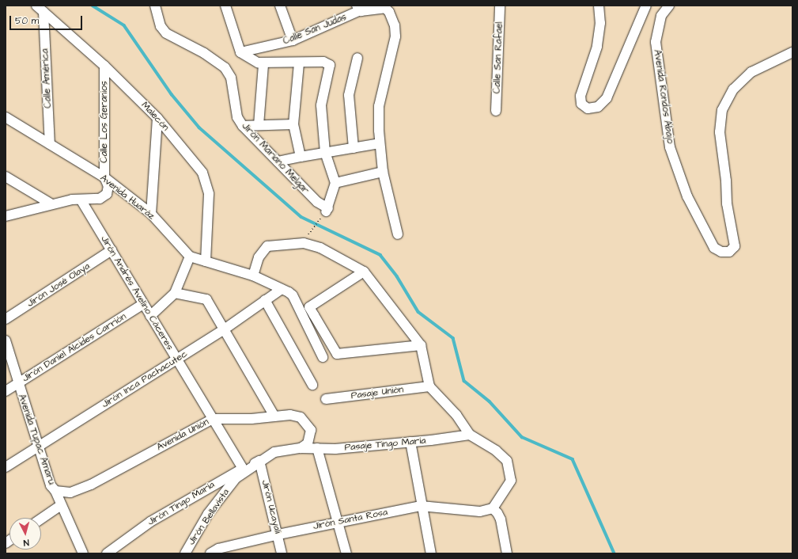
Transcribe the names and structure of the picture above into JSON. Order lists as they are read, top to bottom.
{
  "streets": {
    "street": [
      "Calle San Judas",
      "Calle San Rafael",
      "Calle América",
      "Avenida Rondos Abajo",
      "Malecón",
      "Calle Los Geranios",
      "Jirón Mariano Melgar",
      "Avenida Huaráz",
      "Jirón José Olaya",
      "Jirón Andrés Avelino Cáceres",
      "Jirón Daniel Alcides Carrión",
      "Jirón Inca Pachacutec",
      "Pasaje Unión",
      "Avenida Unión",
      "Avenida Tupac Amaru",
      "Pasaje Tingo María",
      "Jirón Tingo María",
      "Jirón Ucayali",
      "Jirón Bellavista",
      "Jirón Santa Rosa"
    ]
  },
  "crossings": [
    ["Calle América", "Malecón"],
    ["Calle América", "Avenida Huaráz"],
    ["Malecón", "Calle Los Geranios"],
    ["Calle Los Geranios", "Avenida Huaráz"],
    ["Calle Los Geranios", "Jirón Andrés Avelino Cáceres"],
    ["Jirón José Olaya", "Jirón Andrés Avelino Cáceres"],
    ["Jirón Andrés Avelino Cáceres", "Jirón Daniel Alcides Carrión"],
    ["Jirón Andrés Avelino Cáceres", "Jirón Inca Pachacutec"],
    ["Jirón Andrés Avelino Cáceres", "Avenida Unión"],
    ["Jirón Andrés Avelino Cáceres", "Jirón Tingo María"],
    ["Jirón Daniel Alcides Carrión", "Avenida Tupac Amaru"],
    ["Jirón Inca Pachacutec", "Avenida Tupac Amaru"],
    ["Avenida Unión", "Avenida Tupac Amaru"],
    ["Avenida Unión", "Pasaje Tingo María"],
    ["Avenida Unión", "Jirón Bellavista"],
    ["Pasaje Tingo María", "Jirón Bellavista"],
    ["Pasaje Tingo María", "Jirón Santa Rosa"],
    ["Jirón Tingo María", "Jirón Ucayali"],
    ["Jirón Tingo María", "Jirón Bellavista"],
    ["Jirón Ucayali", "Jirón Bellavista"],
    ["Jirón Ucayali", "Jirón Santa Rosa"]
  ],
  "scale_bar": "50 m",
  "north": "bottom"
}
